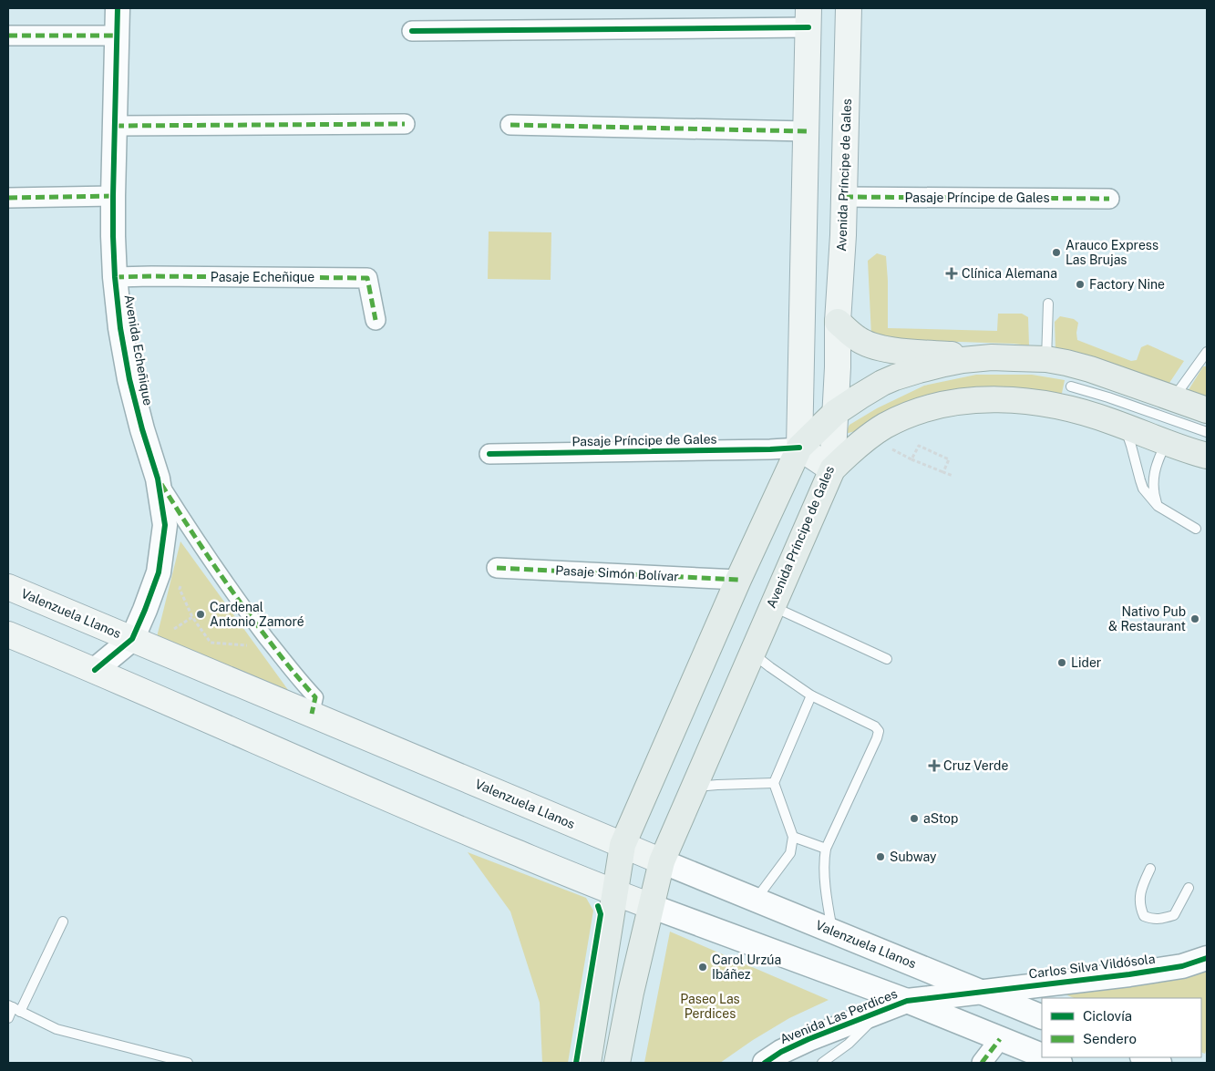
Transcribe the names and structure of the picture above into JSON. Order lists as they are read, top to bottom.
{
  "streets": {
    "main road": ["Avenida Príncipe de Gales", "Valenzuela Llanos"],
    "street": [
      "Pasaje Príncipe de Gales",
      "Pasaje Echeñique",
      "Avenida Echeñique",
      "Pasaje Simón Bolívar",
      "Carlos Silva Vildósola",
      "Avenida Las Perdices"
    ]
  },
  "crossings": [
    ["Avenida Príncipe de Gales", "Pasaje Príncipe de Gales"],
    ["Avenida Príncipe de Gales", "Valenzuela Llanos"],
    ["Pasaje Echeñique", "Avenida Echeñique"],
    ["Avenida Echeñique", "Valenzuela Llanos"],
    ["Valenzuela Llanos", "Carlos Silva Vildósola"],
    ["Valenzuela Llanos", "Avenida Las Perdices"],
    ["Carlos Silva Vildósola", "Avenida Las Perdices"]
  ],
  "parks": ["Paseo Las Perdices"],
  "places": {
    "other": [
      "Arauco Express Las Brujas",
      "Factory Nine",
      "Cardenal Antonio Zamoré",
      "Nativo Pub & Restaurant",
      "Lider",
      "aStop",
      "Subway",
      "Carol Urzúa Ibáñez"
    ],
    "health": ["Clínica Alemana", "Cruz Verde"]
  },
  "legend": ["Ciclovía", "Sendero"]
}
